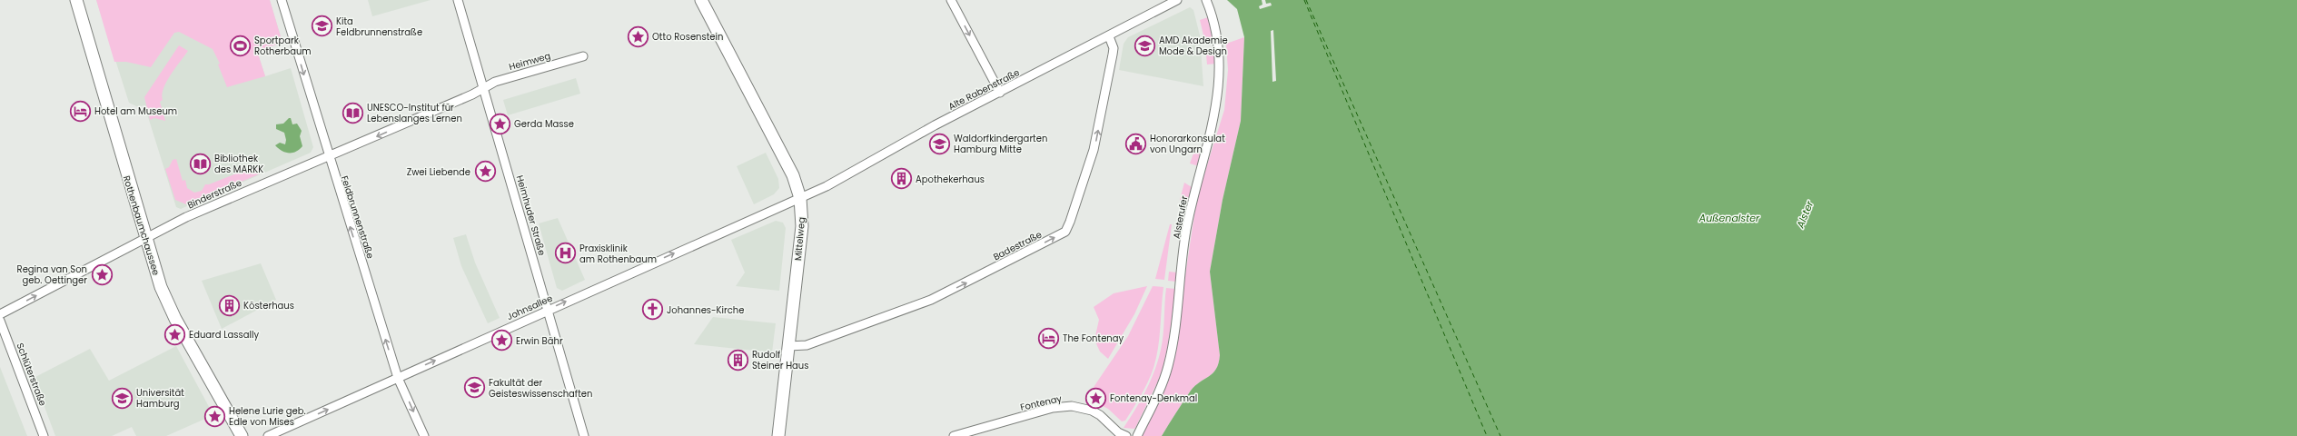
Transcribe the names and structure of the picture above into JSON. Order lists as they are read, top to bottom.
{
  "streets": {
    "main road": ["Rothenbaumchaussee", "Mittelweg"],
    "street": [
      "Heimweg",
      "Alte Rabenstraße",
      "Binderstraße",
      "Heimhuder Straße",
      "Feldbrunnenstraße",
      "Alsterufer",
      "Badestraße",
      "Johnsallee",
      "Schlüterstraße",
      "Fontenay"
    ]
  },
  "crossings": [
    ["Heimweg", "Binderstraße"],
    ["Heimweg", "Heimhuder Straße"],
    ["Alte Rabenstraße", "Mittelweg"],
    ["Alte Rabenstraße", "Badestraße"],
    ["Alte Rabenstraße", "Johnsallee"],
    ["Binderstraße", "Heimhuder Straße"],
    ["Binderstraße", "Feldbrunnenstraße"],
    ["Binderstraße", "Rothenbaumchaussee"],
    ["Heimhuder Straße", "Johnsallee"],
    ["Feldbrunnenstraße", "Johnsallee"],
    ["Mittelweg", "Badestraße"],
    ["Mittelweg", "Johnsallee"]
  ],
  "one_way": ["Badestraße", "Johnsallee"],
  "water": ["Alster", "Außenalster"],
  "places": {
    "school or university": [
      "Kita Feldbrunnenstraße",
      "AMD Akademie Mode & Design",
      "Waldorfkindergarten Hamburg Mitte",
      "Fakultät der Geisteswissenschaften",
      "Universität Hamburg"
    ],
    "place": [
      "Otto Rosenstein",
      "Gerda Masse",
      "Zwei Liebende",
      "Regina van Son geb. Oettinger",
      "Eduard Lassally",
      "Erwin Bähr",
      "Fontenay-Denkmal",
      "Helene Lurie geb. Edle von Mises"
    ],
    "sports": ["Sportpark Rotherbaum"],
    "hotel": ["Hotel am Museum", "The Fontenay"],
    "library": ["UNESCO-Institut für Lebenslanges Lernen", "Bibliothek des MARKK"],
    "public building": ["Honorarkonsulat von Ungarn"],
    "building": ["Apothekerhaus", "Kösterhaus", "Rudolf Steiner Haus"],
    "hospital": ["Praxisklinik am Rothenbaum"],
    "church": ["Johannes-Kirche"]
  }
}
